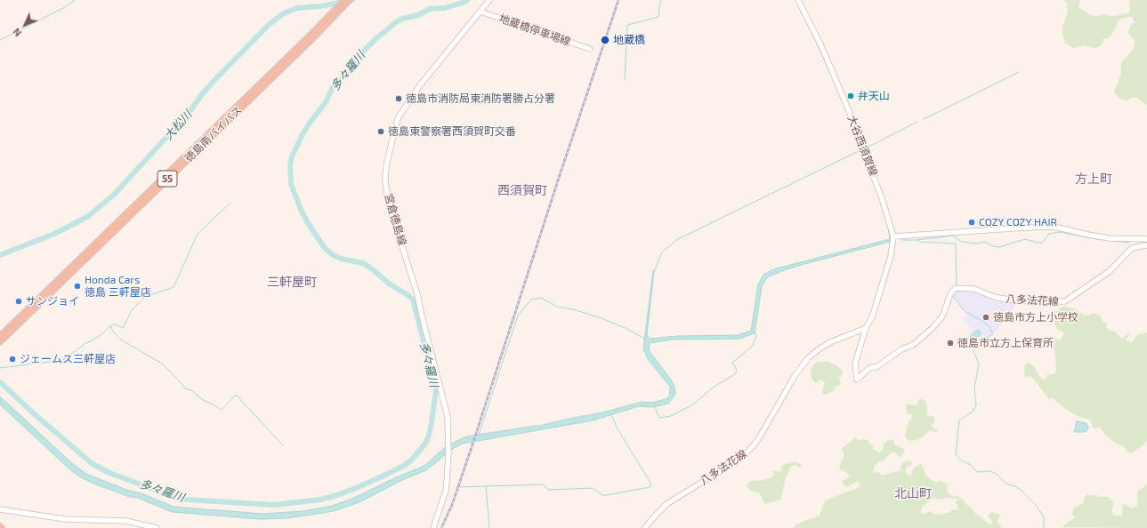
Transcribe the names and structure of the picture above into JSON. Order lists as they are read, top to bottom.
{
  "streets": {
    "highway": ["徳島南バイパス", "55"],
    "main road": [
      "地蔵橋停車場線",
      "大谷西須賀線",
      "宮倉徳島線",
      "八多法花線"
    ]
  },
  "crossings": [
    ["地蔵橋停車場線", "宮倉徳島線"],
    ["大谷西須賀線", "八多法花線"]
  ],
  "districts": [
    "方上町",
    "西須賀町",
    "三軒屋町",
    "北山町"
  ],
  "water": ["多々羅川", "大松川"],
  "places": [
    "地蔵橋",
    "弁天山",
    "徳島市消防局東消防署勝占分署",
    "徳島東警察署西須賀町交番",
    "COZY COZY HAIR",
    "Honda Cars 徳島 三軒屋店",
    "サンジョイ",
    "徳島市方上小学校",
    "徳島市立方上保育所",
    "ジェームス三軒屋店"
  ],
  "north": "bottom left"
}
